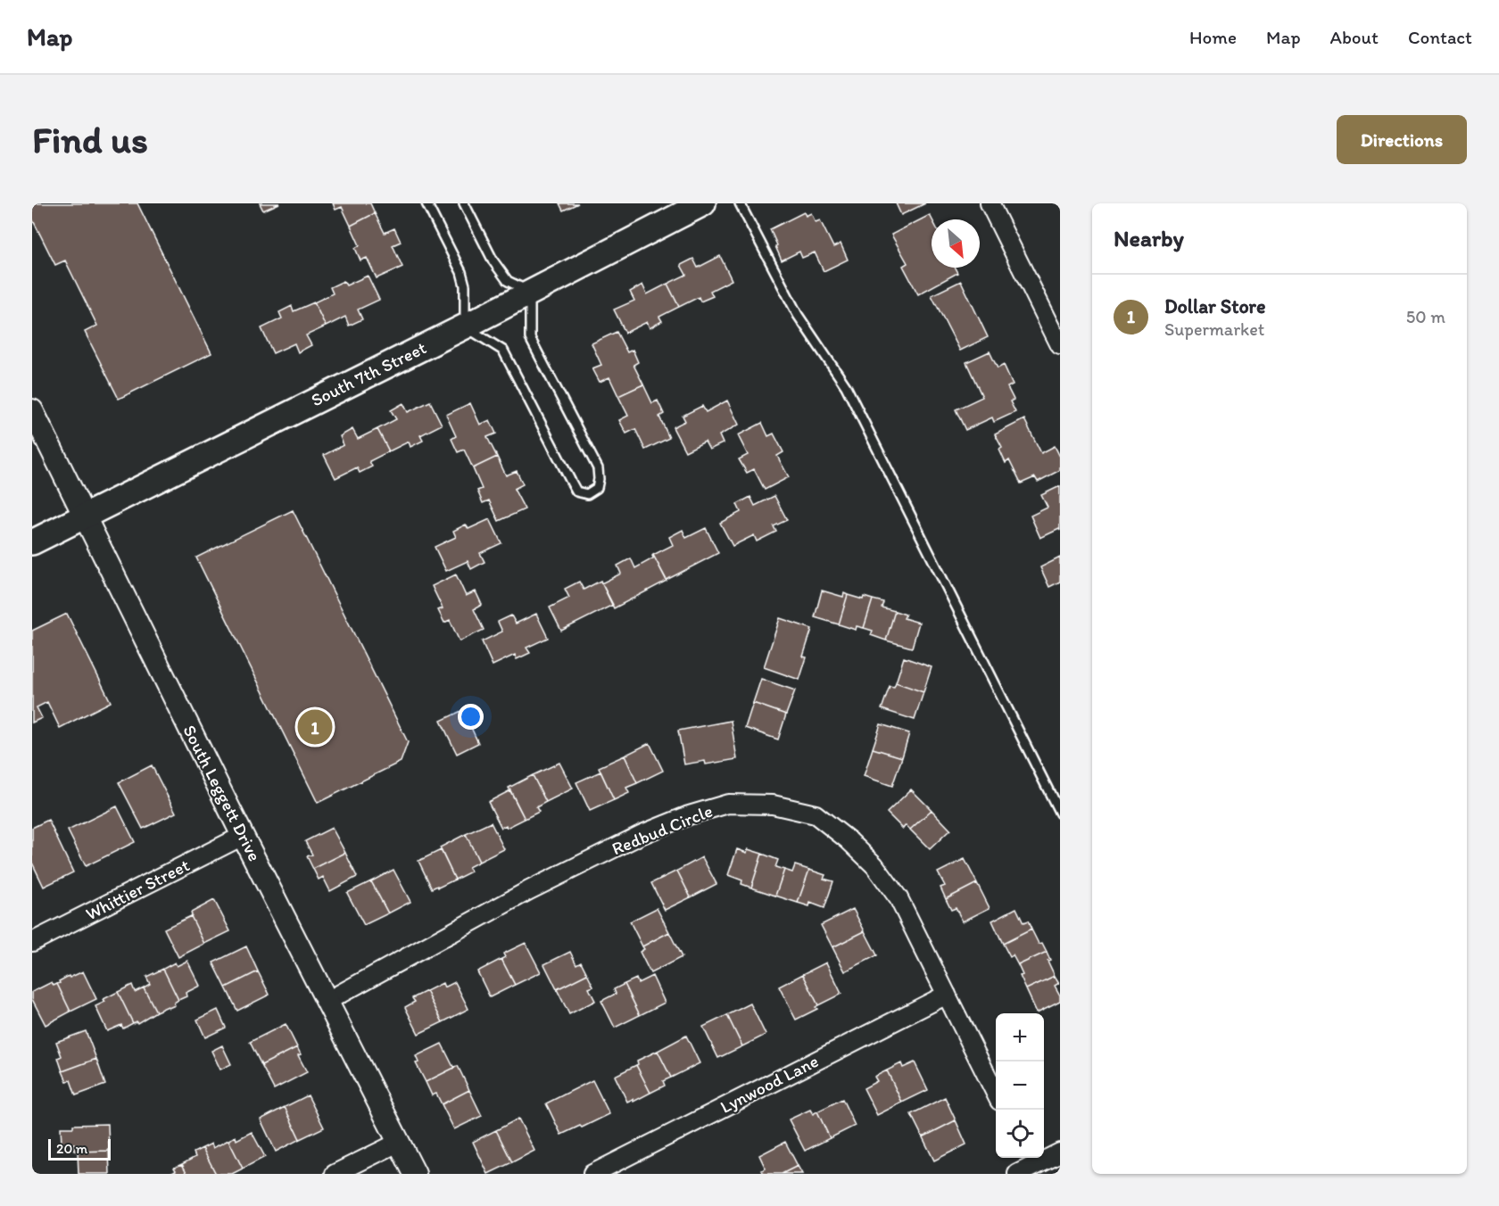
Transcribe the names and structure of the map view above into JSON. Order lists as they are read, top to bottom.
{
  "streets": {
    "main road": ["South 7th Street"],
    "street": [
      "South Leggett Drive",
      "Redbud Circle",
      "Whittier Street",
      "Lynwood Lane"
    ]
  },
  "crossings": [
    ["South 7th Street", "South Leggett Drive"],
    ["South Leggett Drive", "Redbud Circle"],
    ["South Leggett Drive", "Whittier Street"],
    ["Redbud Circle", "Lynwood Lane"]
  ],
  "scale_bar": "20 m",
  "north": "bottom right",
  "page": {
    "header": "Map",
    "nav": [
      "Home",
      "Map",
      "About",
      "Contact"
    ],
    "buttons": "Directions",
    "title": "Find us",
    "heading": "Nearby",
    "list": [
      {
        "mark": "1",
        "name": "Dollar Store",
        "note": "Supermarket",
        "value": "50 m"
      }
    ],
    "pins": "1",
    "map_buttons": ["+", "−"],
    "scale": "20 m"
  }
}
